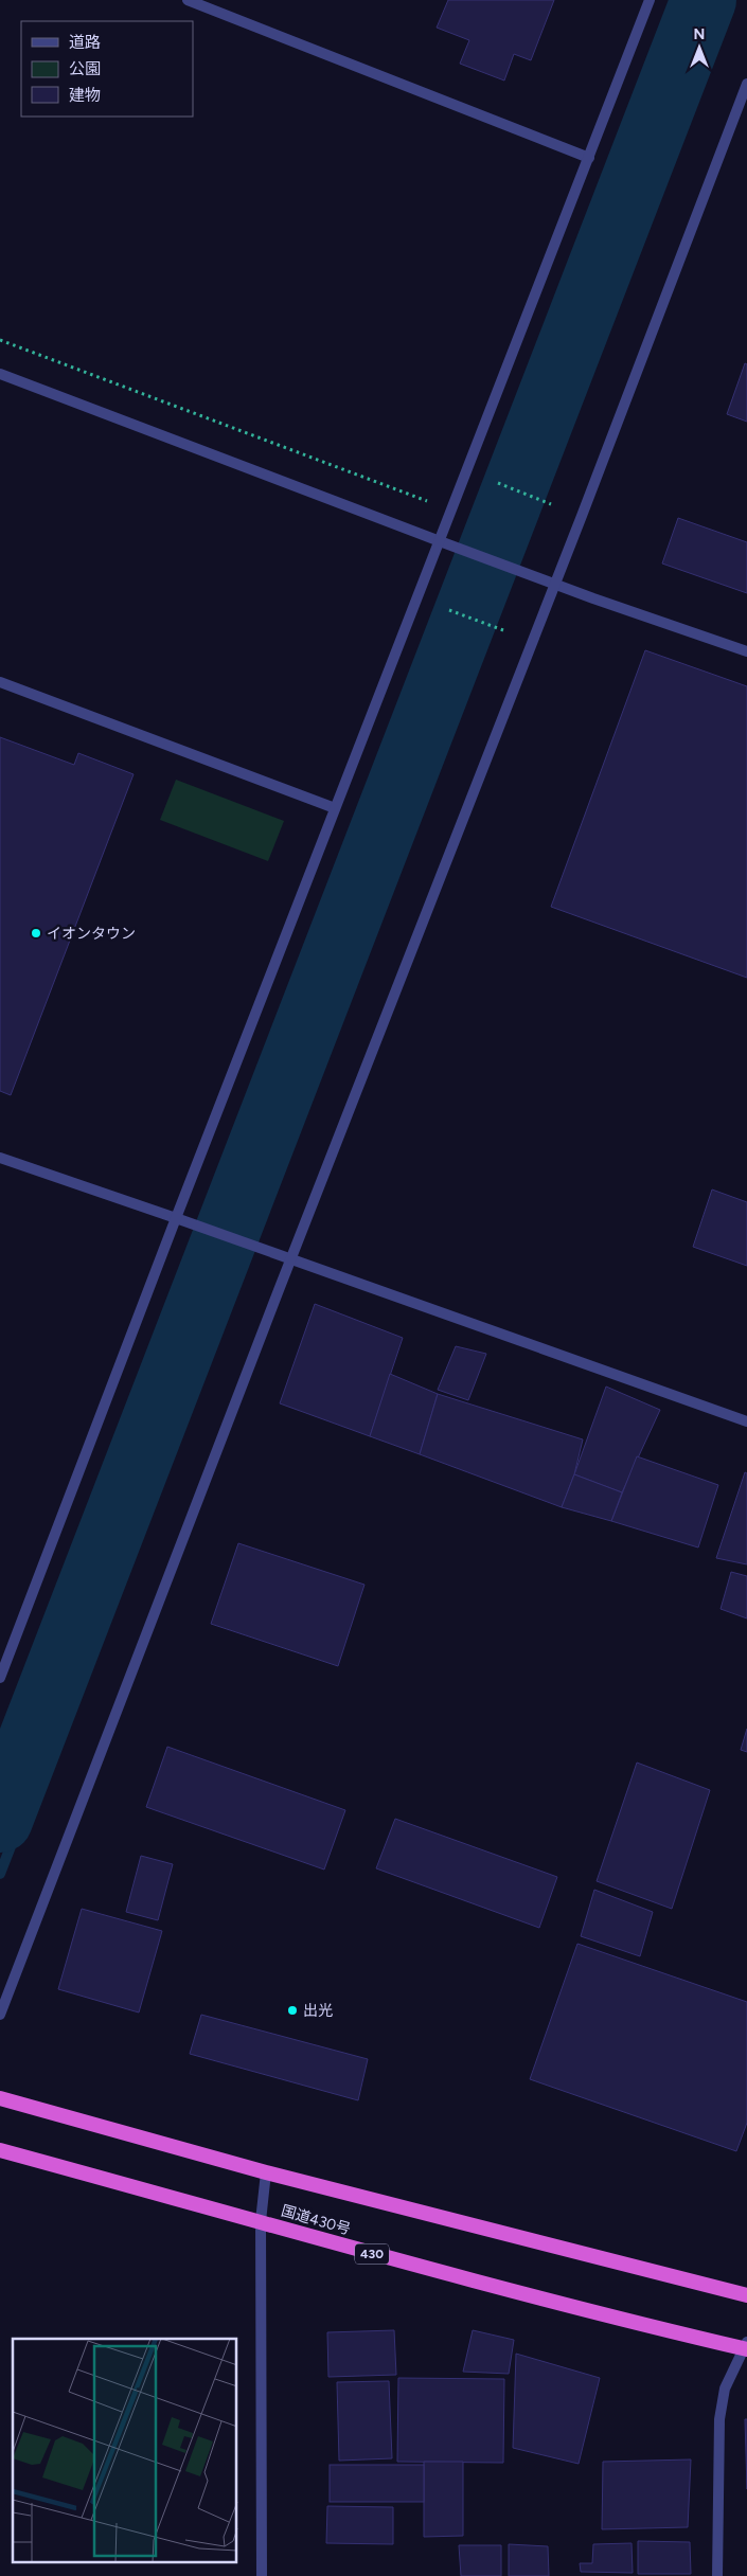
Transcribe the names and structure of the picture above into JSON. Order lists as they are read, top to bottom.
{
  "streets": {
    "highway": ["国道430号", "430"]
  },
  "places": ["イオンタウン", "出光"],
  "legend": ["道路", "公園", "建物"],
  "north": "top"
}
